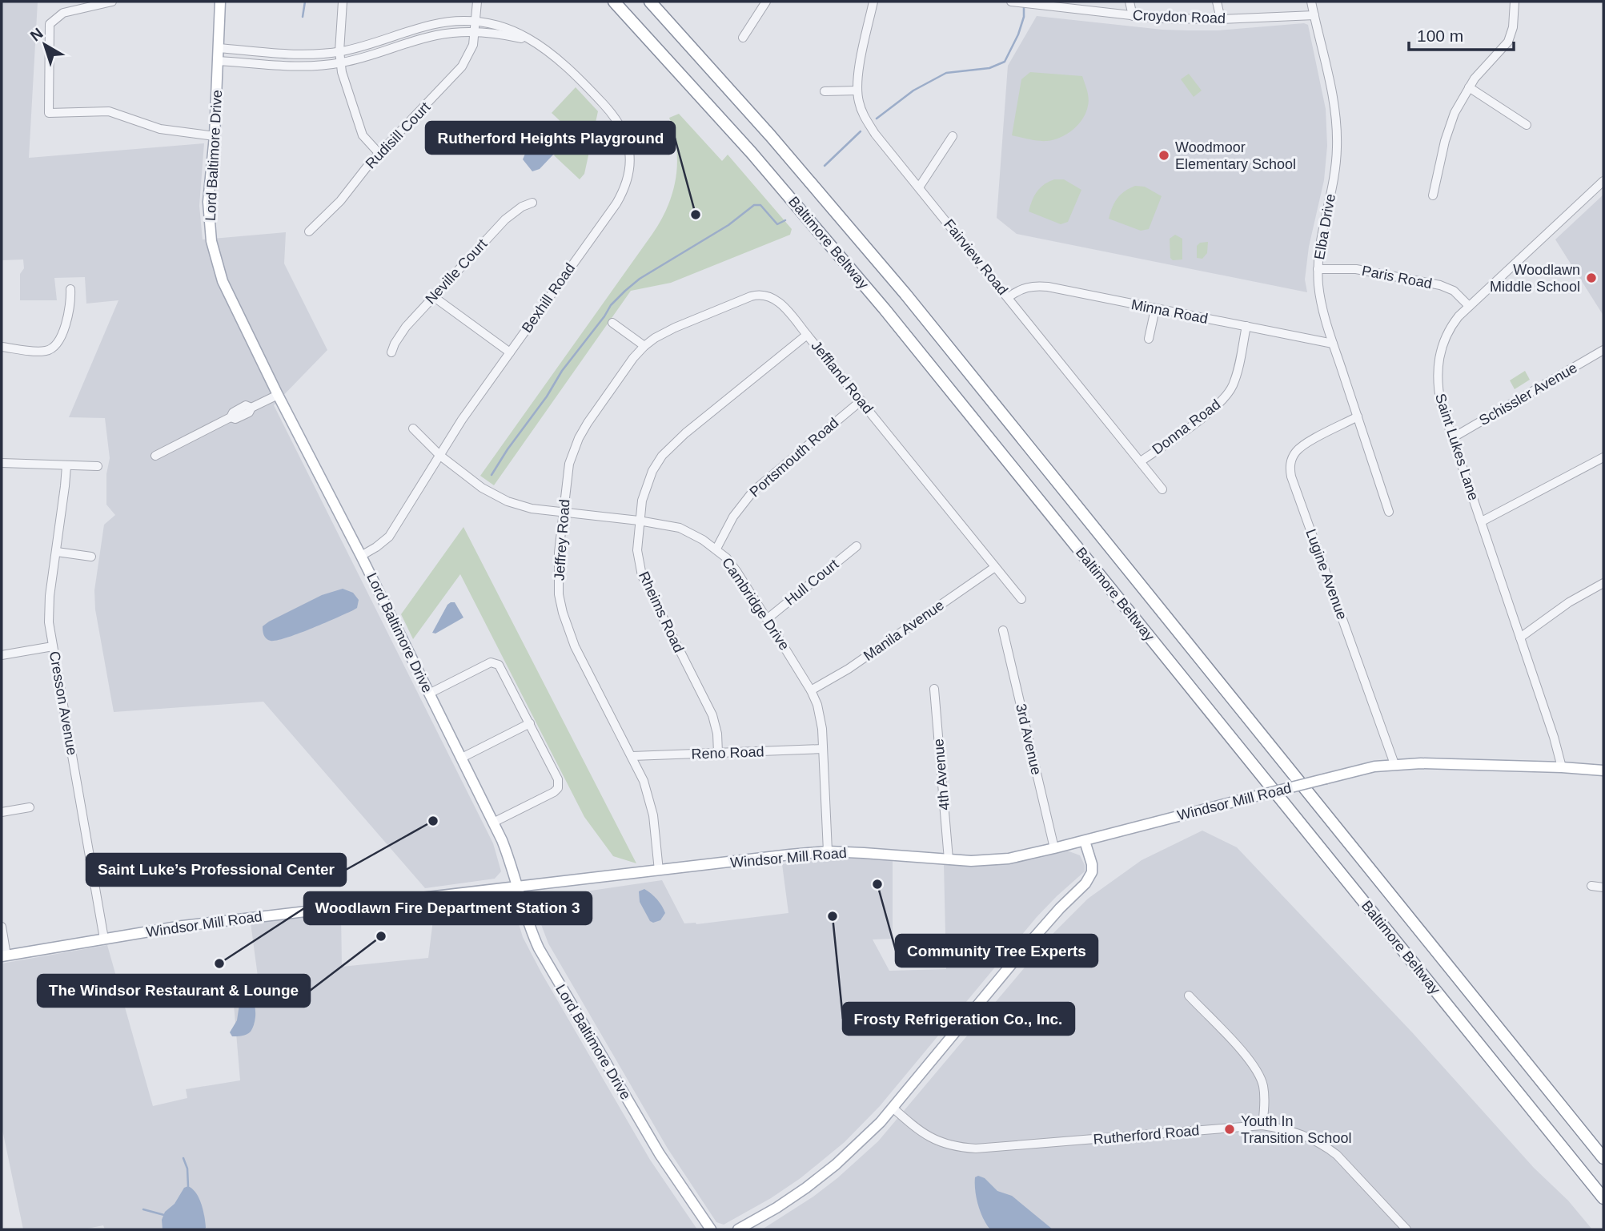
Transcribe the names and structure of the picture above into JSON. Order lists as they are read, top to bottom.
{
  "streets": {
    "highway": ["Baltimore Beltway"],
    "main road": ["Lord Baltimore Drive", "Windsor Mill Road"],
    "street": [
      "Croydon Road",
      "Rudisill Court",
      "Elba Drive",
      "Fairview Road",
      "Neville Court",
      "Paris Road",
      "Bexhill Road",
      "Minna Road",
      "Jeffland Road",
      "Schissler Avenue",
      "Donna Road",
      "Saint Lukes Lane",
      "Portsmouth Road",
      "Jeffrey Road",
      "Lugine Avenue",
      "Hull Court",
      "Cambridge Drive",
      "Rheims Road",
      "Manila Avenue",
      "Cresson Avenue",
      "3rd Avenue",
      "Reno Road",
      "4th Avenue",
      "Rutherford Road"
    ]
  },
  "crossings": [
    ["Croydon Road", "Elba Drive"],
    ["Rudisill Court", "Bexhill Road"],
    ["Lord Baltimore Drive", "Bexhill Road"],
    ["Lord Baltimore Drive", "Windsor Mill Road"],
    ["Elba Drive", "Paris Road"],
    ["Elba Drive", "Minna Road"],
    ["Elba Drive", "Lugine Avenue"],
    ["Fairview Road", "Minna Road"],
    ["Fairview Road", "Donna Road"],
    ["Paris Road", "Saint Lukes Lane"],
    ["Bexhill Road", "Cambridge Drive"],
    ["Minna Road", "Donna Road"],
    ["Jeffland Road", "Portsmouth Road"],
    ["Jeffland Road", "Jeffrey Road"],
    ["Jeffland Road", "Rheims Road"],
    ["Jeffland Road", "Manila Avenue"],
    ["Schissler Avenue", "Saint Lukes Lane"],
    ["Saint Lukes Lane", "Windsor Mill Road"],
    ["Portsmouth Road", "Cambridge Drive"],
    ["Jeffrey Road", "Cambridge Drive"],
    ["Jeffrey Road", "Reno Road"],
    ["Jeffrey Road", "Windsor Mill Road"],
    ["Lugine Avenue", "Windsor Mill Road"],
    ["Hull Court", "Cambridge Drive"],
    ["Cambridge Drive", "Rheims Road"],
    ["Cambridge Drive", "Manila Avenue"],
    ["Cambridge Drive", "Reno Road"],
    ["Cambridge Drive", "Windsor Mill Road"],
    ["Rheims Road", "Reno Road"],
    ["Cresson Avenue", "Windsor Mill Road"],
    ["3rd Avenue", "Windsor Mill Road"],
    ["4th Avenue", "Windsor Mill Road"]
  ],
  "places": [
    "Woodmoor Elementary School",
    "Rutherford Heights Playground",
    "Woodlawn Middle School",
    "Saint Luke’s Professional Center",
    "Community Tree Experts",
    "Frosty Refrigeration Co., Inc.",
    "The Windsor Restaurant & Lounge",
    "Woodlawn Fire Department Station 3",
    "Youth In Transition School"
  ],
  "scale_bar": "100 m",
  "north": "top left"
}
